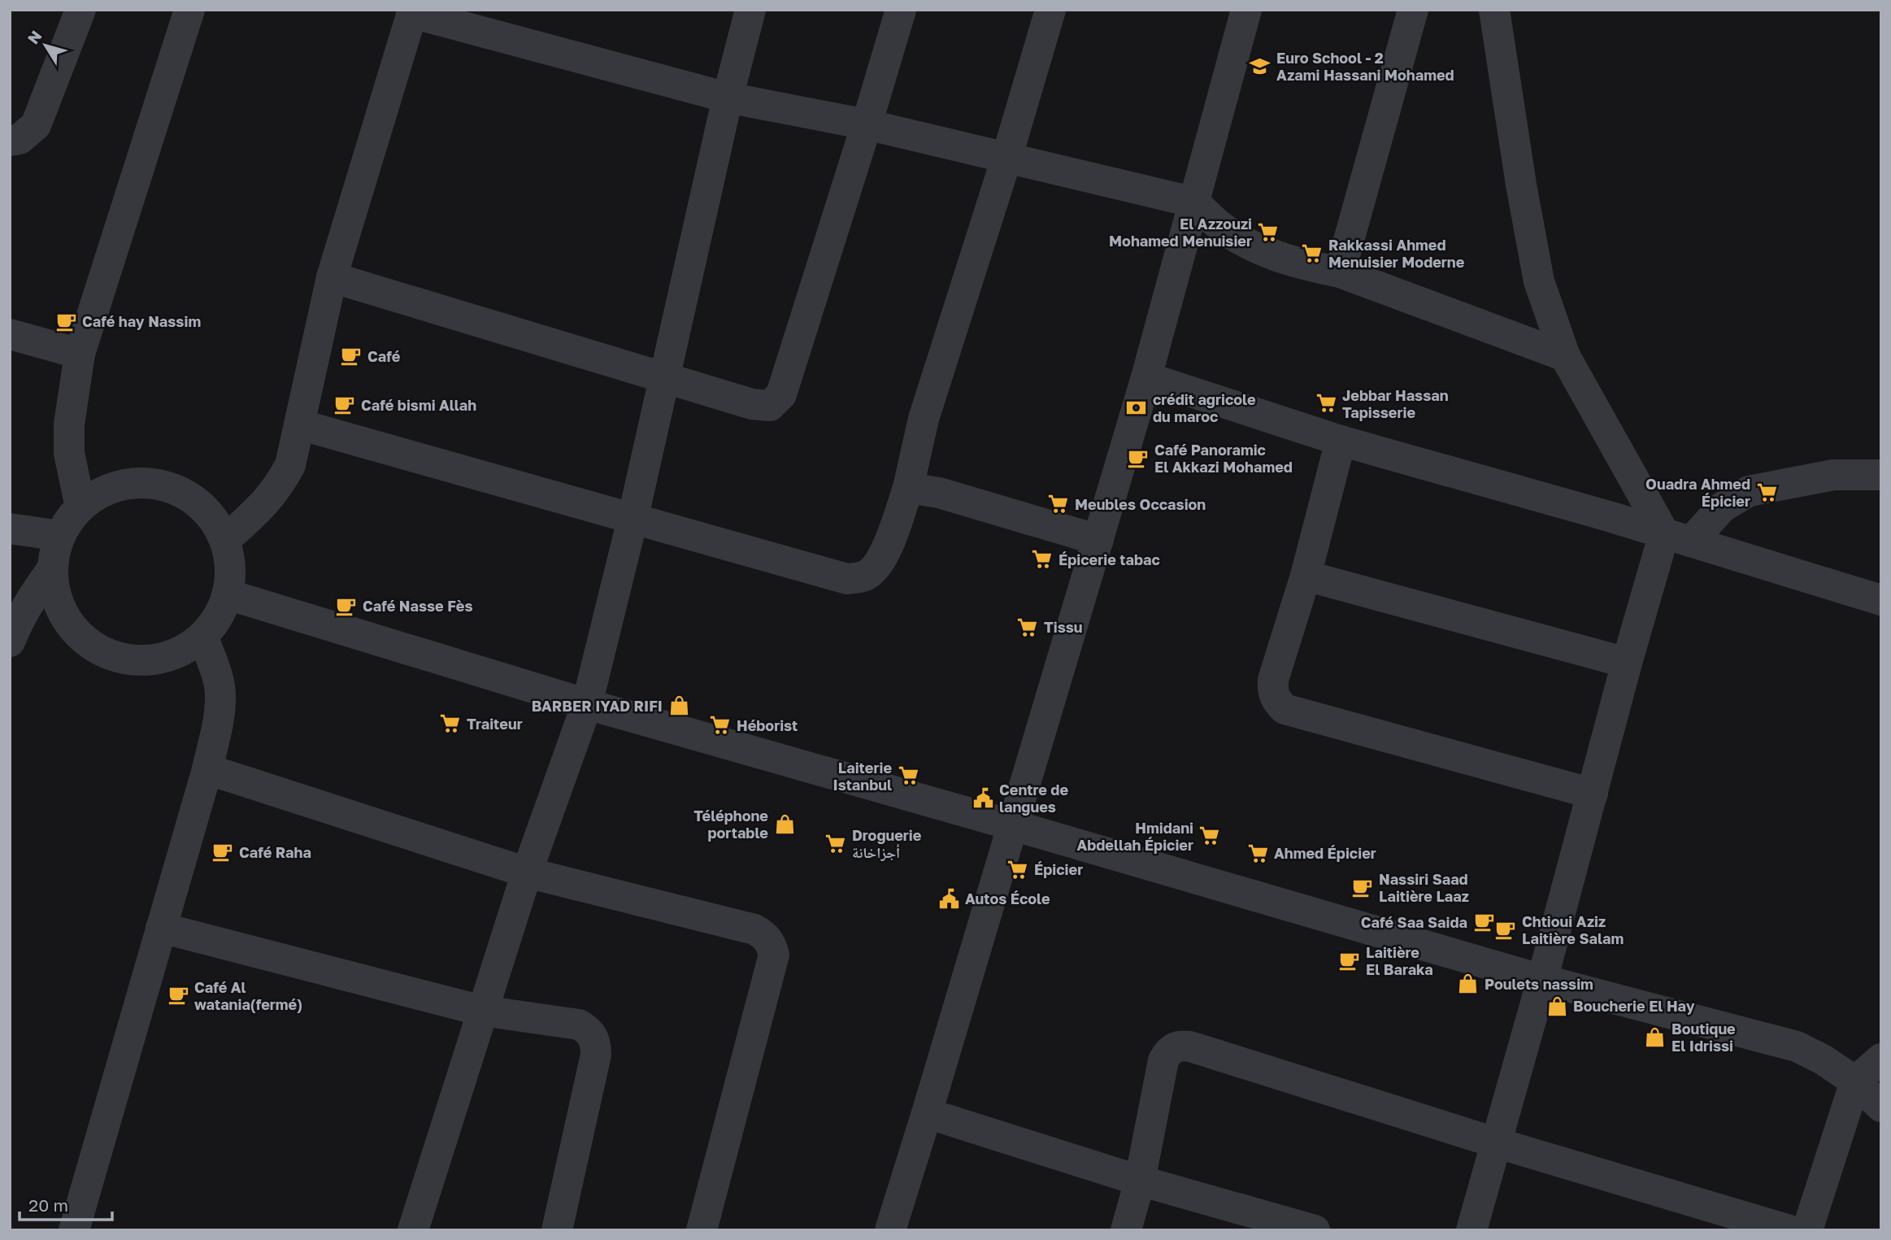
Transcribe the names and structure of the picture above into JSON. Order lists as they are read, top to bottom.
{
  "places": {
    "school or university": ["Euro School - 2 Azami Hassani Mohamed"],
    "supermarket": [
      "El Azzouzi Mohamed Menuisier",
      "Rakkassi Ahmed Menuisier Moderne",
      "Jebbar Hassan Tapisserie",
      "Ouadra Ahmed Épicier",
      "Meubles Occasion",
      "Épicerie tabac",
      "Tissu",
      "Traiteur",
      "Héborist",
      "Laiterie Istanbul",
      "Hmidani Abdellah Épicier",
      "Droguerie أجزاخانة",
      "Ahmed Épicier",
      "Épicier"
    ],
    "cafe": [
      "Café hay Nassim",
      "Café",
      "Café bismi Allah",
      "Café Panoramic El Akkazi Mohamed",
      "Café Nasse Fès",
      "Café Raha",
      "Nassiri Saad Laitière Laaz",
      "Café Saa Saida",
      "Chtioui Aziz Laitière Salam",
      "Laitière El Baraka",
      "Café Al watania(fermé)"
    ],
    "bank": ["crédit agricole du maroc"],
    "shop": [
      "BARBER IYAD RIFI",
      "Téléphone portable",
      "Poulets nassim",
      "Boucherie El Hay",
      "Boutique El Idrissi"
    ],
    "public building": ["Centre de langues", "Autos École"]
  },
  "scale_bar": "20 m",
  "north": "top left"
}
